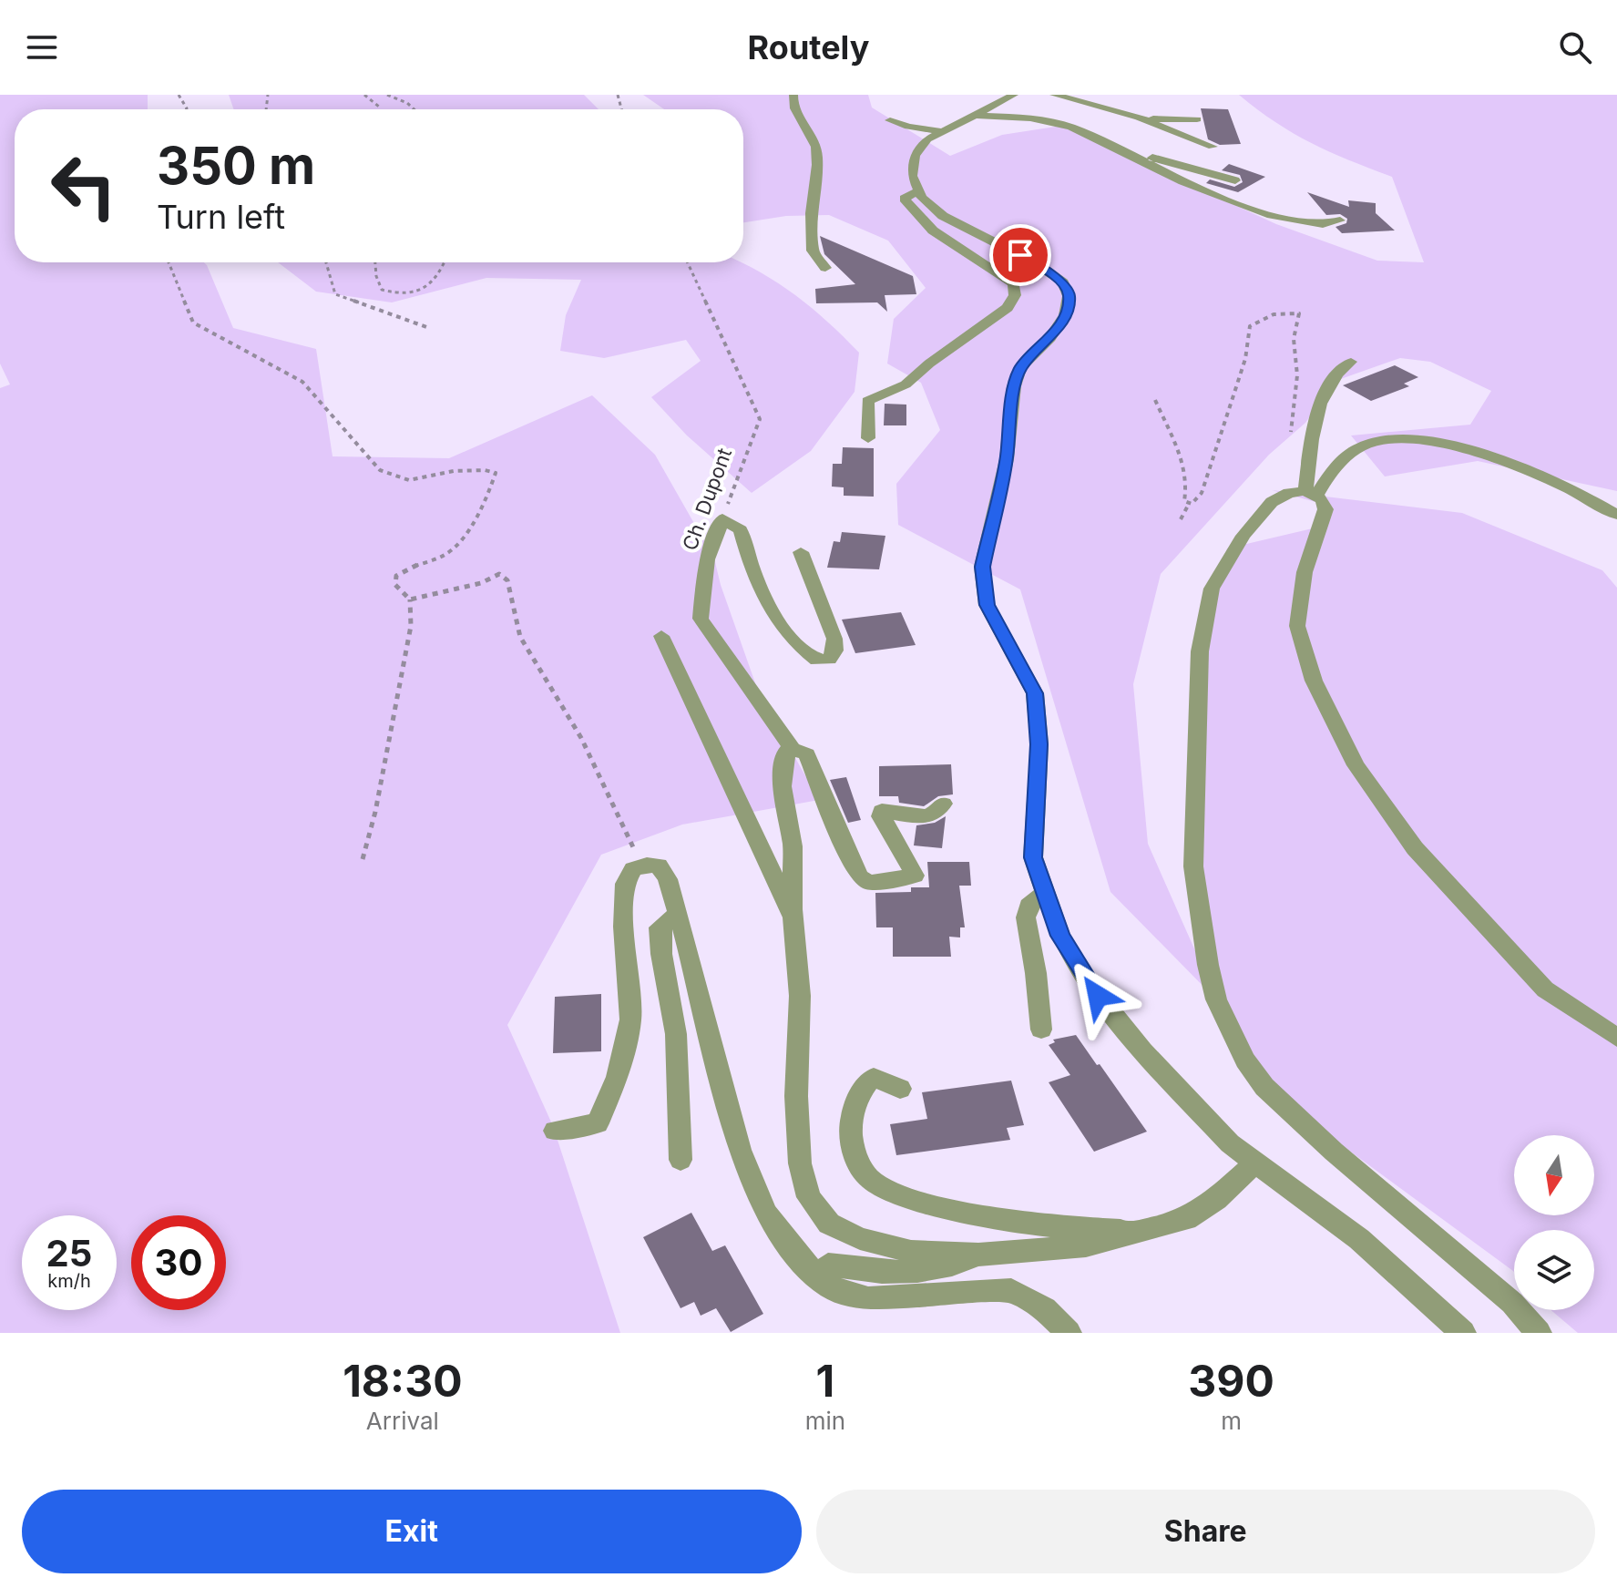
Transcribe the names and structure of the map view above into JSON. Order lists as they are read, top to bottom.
{
  "streets": {
    "street": ["Ch. Dupont"]
  },
  "north": "bottom",
  "page": {
    "header": "Routely",
    "turn": ["350 m", "Turn left"],
    "speed": "25 km/h",
    "limit": "30",
    "eta": [
      "18:30",
      "Arrival",
      "1",
      "min",
      "390",
      "m"
    ],
    "buttons": ["Exit", "Share"]
  }
}
